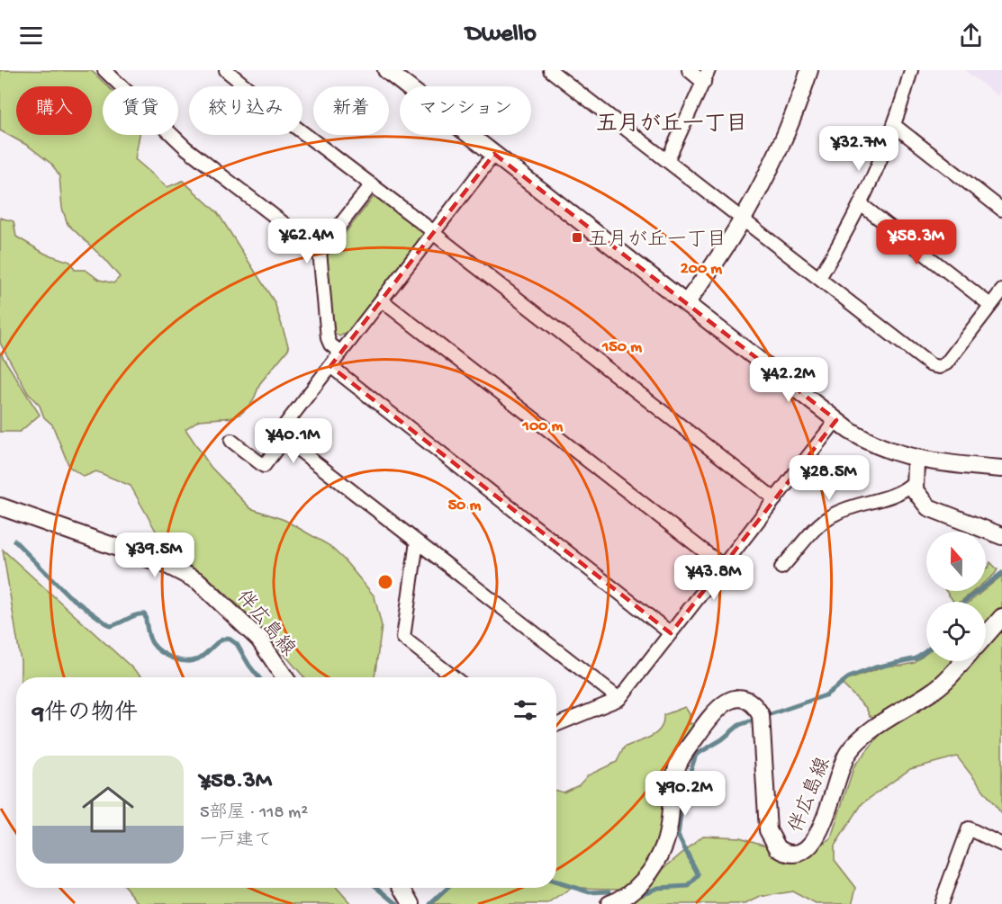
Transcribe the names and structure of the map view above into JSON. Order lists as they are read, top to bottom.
{
  "streets": {
    "main road": ["伴広島線"]
  },
  "districts": ["五月が丘一丁目"],
  "places": {
    "transit": ["五月が丘一丁目"]
  },
  "north": "top",
  "page": {
    "header": "Dwello",
    "chip": [
      "購入",
      "賃貸",
      "絞り込み",
      "新着",
      "マンション"
    ],
    "price": [
      "¥32.7M",
      "¥62.4M",
      "¥58.3M",
      "¥42.2M",
      "¥40.1M",
      "¥28.5M",
      "¥39.5M",
      "¥43.8M",
      "¥90.2M"
    ],
    "heading": "9件の物件",
    "list": [
      {
        "name": "¥58.3M",
        "note": "5部屋 · 118 m² · 一戸建て"
      }
    ]
  },
  "rings": [
    "200 m",
    "150 m",
    "100 m",
    "50 m"
  ]
}
